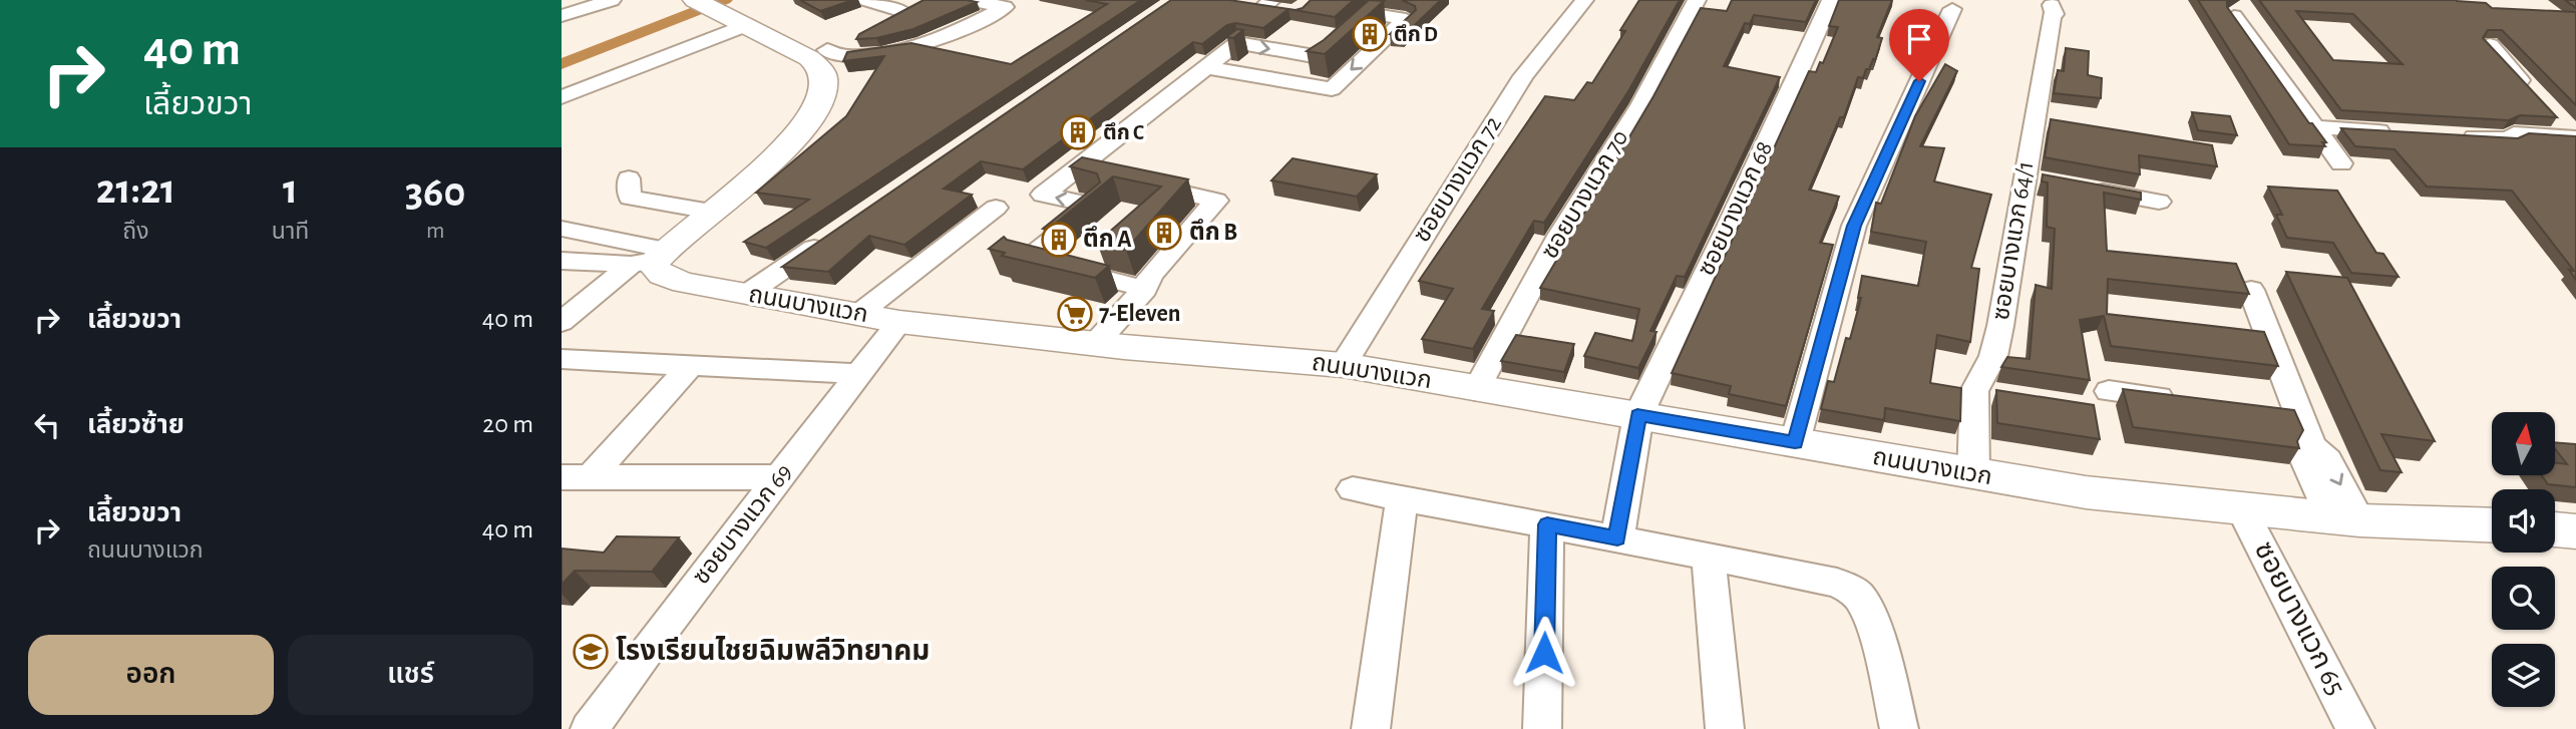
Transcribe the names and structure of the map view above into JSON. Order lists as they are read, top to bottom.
{
  "streets": {
    "main road": ["ถนนบางแวก"],
    "street": [
      "ซอยบางแวก 72",
      "ซอยบางแวก 70",
      "ซอยบางแวก 68",
      "ซอยบางแวก 64/1",
      "ซอยบางแวก 69",
      "ซอยบางแวก 65"
    ]
  },
  "crossings": [
    ["ซอยบางแวก 72", "ถนนบางแวก"],
    ["ซอยบางแวก 70", "ถนนบางแวก"],
    ["ซอยบางแวก 68", "ถนนบางแวก"],
    ["ซอยบางแวก 64/1", "ถนนบางแวก"],
    ["ถนนบางแวก", "ซอยบางแวก 69"],
    ["ถนนบางแวก", "ซอยบางแวก 65"]
  ],
  "places": {
    "building": [
      "ตึก D",
      "ตึก C",
      "ตึก B",
      "ตึก A"
    ],
    "supermarket": ["7-Eleven"],
    "school or university": ["โรงเรียนไชยฉิมพลีวิทยาคม"]
  },
  "north": "top",
  "page": {
    "turn": ["40 m", "เลี้ยวขวา"],
    "eta": [
      "21:21",
      "ถึง",
      "1",
      "นาที",
      "360",
      "m"
    ],
    "list": [
      {
        "name": "เลี้ยวขวา",
        "value": "40 m"
      },
      {
        "name": "เลี้ยวซ้าย",
        "value": "20 m"
      },
      {
        "name": "เลี้ยวขวา",
        "note": "ถนนบางแวก",
        "value": "40 m"
      }
    ],
    "buttons": ["ออก", "แชร์"]
  }
}
